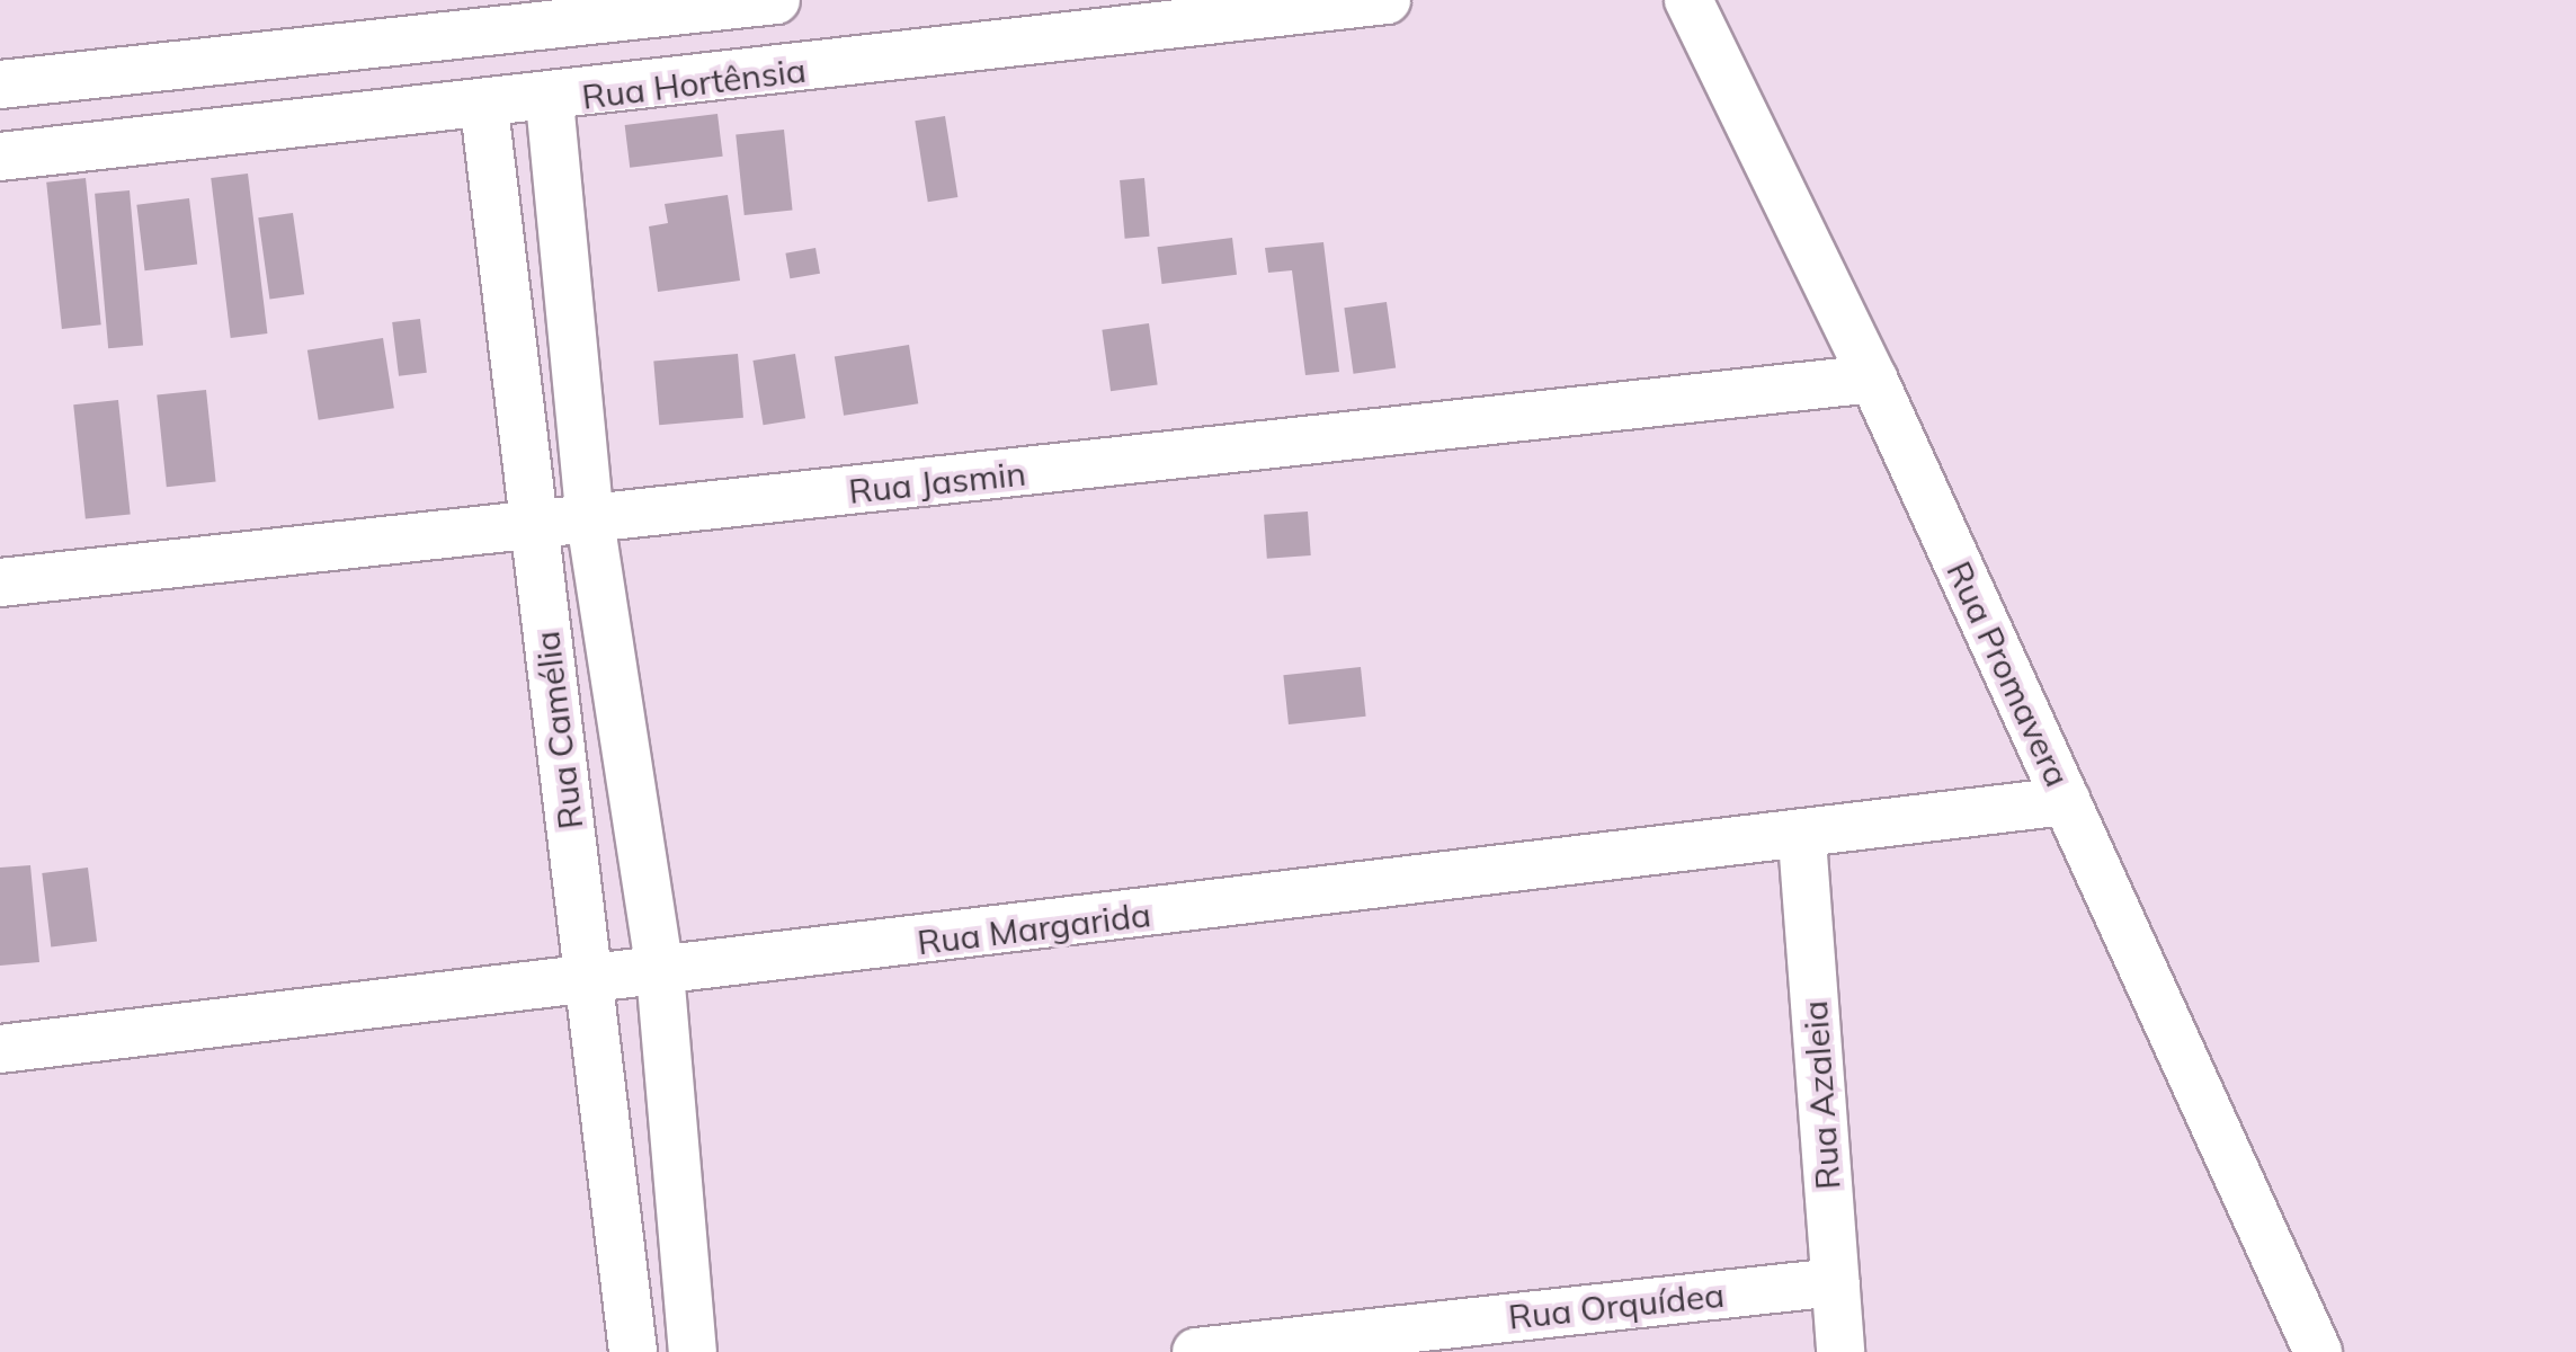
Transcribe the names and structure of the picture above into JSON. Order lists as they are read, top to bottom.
{
  "streets": {
    "street": [
      "Rua Hortênsia",
      "Rua Jasmin",
      "Rua Promavera",
      "Rua Camélia",
      "Rua Margarida",
      "Rua Azaleia",
      "Rua Orquídea"
    ]
  },
  "crossings": [
    ["Rua Hortênsia", "Rua Camélia"],
    ["Rua Jasmin", "Rua Promavera"],
    ["Rua Jasmin", "Rua Camélia"],
    ["Rua Promavera", "Rua Margarida"],
    ["Rua Camélia", "Rua Margarida"],
    ["Rua Margarida", "Rua Azaleia"],
    ["Rua Azaleia", "Rua Orquídea"]
  ]
}
